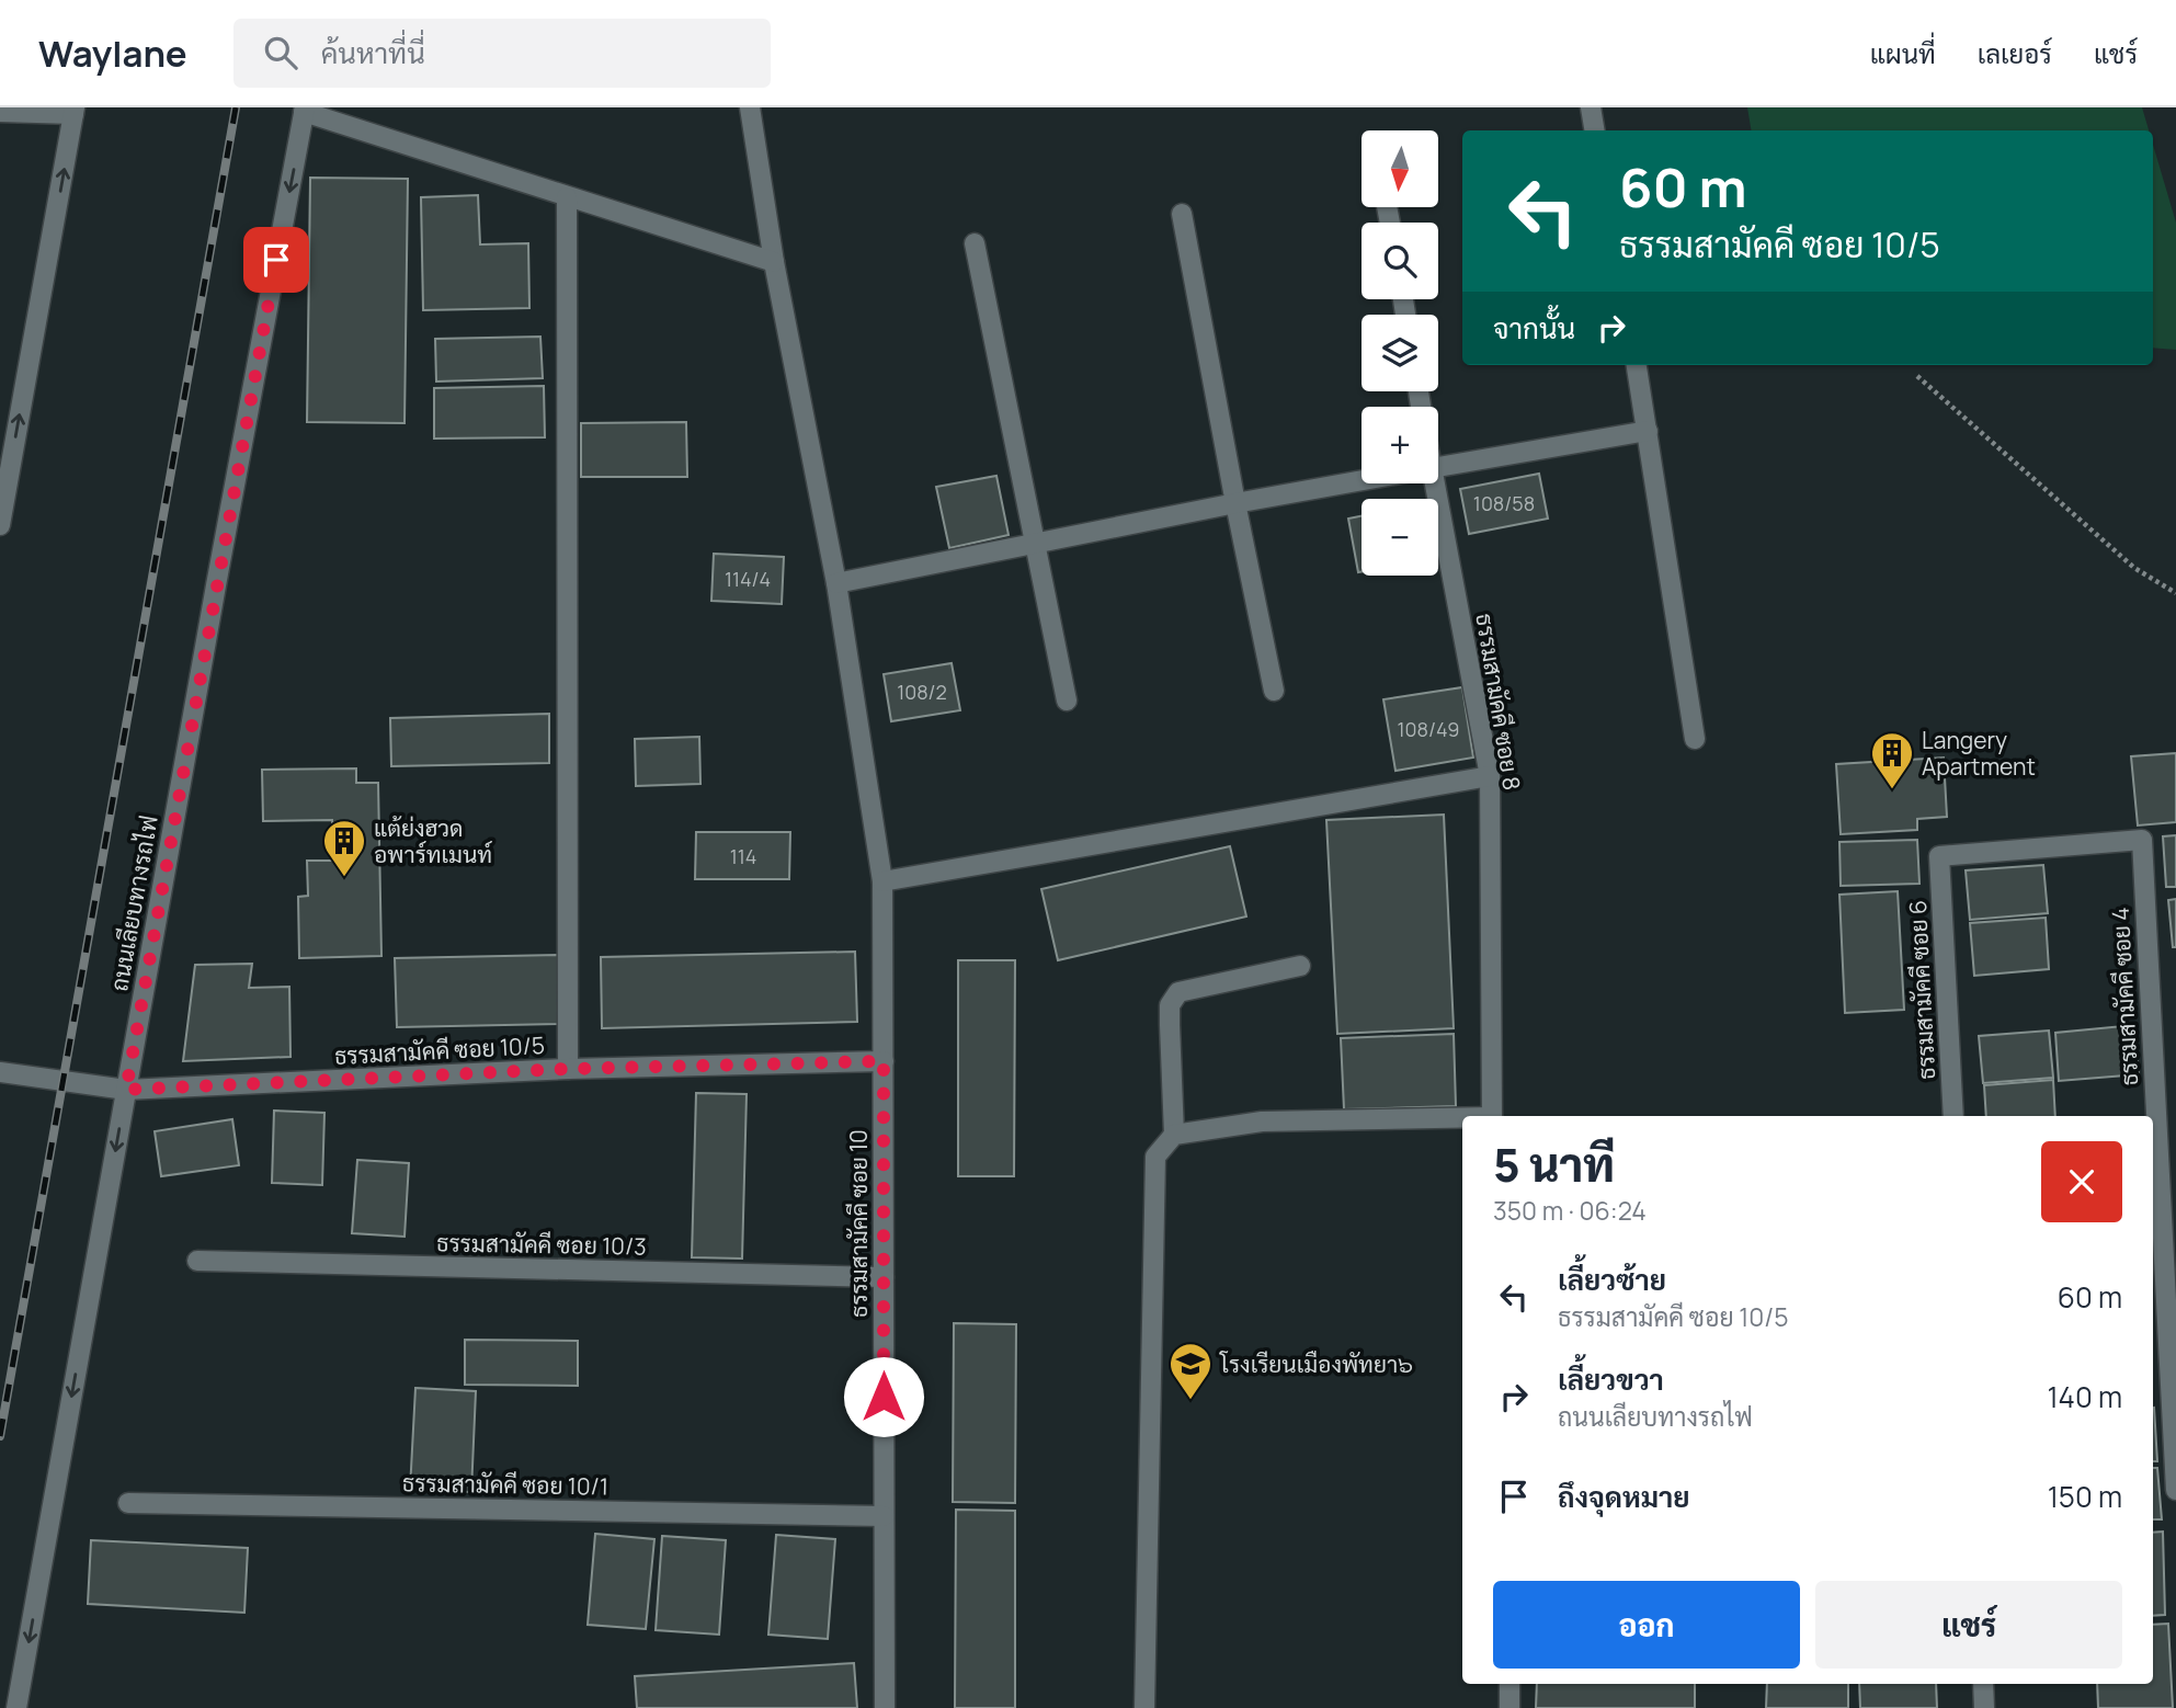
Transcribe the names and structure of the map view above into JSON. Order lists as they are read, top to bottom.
{
  "streets": {
    "street": [
      "ธรรมสามัคคี ซอย 8",
      "ถนนเลียบทางรถไฟ",
      "ธรรมสามัคคี ซอย 6",
      "ธรรมสามัคคี ซอย 4",
      "ธรรมสามัคคี ซอย 10/5",
      "ธรรมสามัคคี ซอย 10",
      "ธรรมสามัคคี ซอย 10/3",
      "ธรรมสามัคคี ซอย 10/1"
    ]
  },
  "crossings": [
    ["ถนนเลียบทางรถไฟ", "ธรรมสามัคคี ซอย 10/5"],
    ["ธรรมสามัคคี ซอย 6", "ธรรมสามัคคี ซอย 4"],
    ["ธรรมสามัคคี ซอย 10/5", "ธรรมสามัคคี ซอย 10"],
    ["ธรรมสามัคคี ซอย 10", "ธรรมสามัคคี ซอย 10/3"],
    ["ธรรมสามัคคี ซอย 10", "ธรรมสามัคคี ซอย 10/1"]
  ],
  "one_way": ["ถนนเลียบทางรถไฟ"],
  "places": {
    "building": ["Langery Apartment", "แต้ย่งฮวด อพาร์ทเมนท์"],
    "school or university": ["โรงเรียนเมืองพัทยา๖"]
  },
  "house_numbers": [
    "108/58",
    "114/4",
    "108/2",
    "108/49",
    "114"
  ],
  "north": "bottom",
  "page": {
    "header": "Waylane",
    "search": "ค้นหาที่นี่",
    "nav": ["แผนที่", "เลเยอร์", "แชร์"],
    "map_buttons": ["+", "−"],
    "turn": ["60 m", "ธรรมสามัคคี ซอย 10/5"],
    "then": "จากนั้น",
    "heading": ["5 นาที", "350 m · 06:24"],
    "list": [
      {
        "name": "เลี้ยวซ้าย",
        "note": "ธรรมสามัคคี ซอย 10/5",
        "value": "60 m"
      },
      {
        "name": "เลี้ยวขวา",
        "note": "ถนนเลียบทางรถไฟ",
        "value": "140 m"
      },
      {
        "name": "ถึงจุดหมาย",
        "value": "150 m"
      }
    ],
    "buttons": ["ออก", "แชร์"]
  }
}
